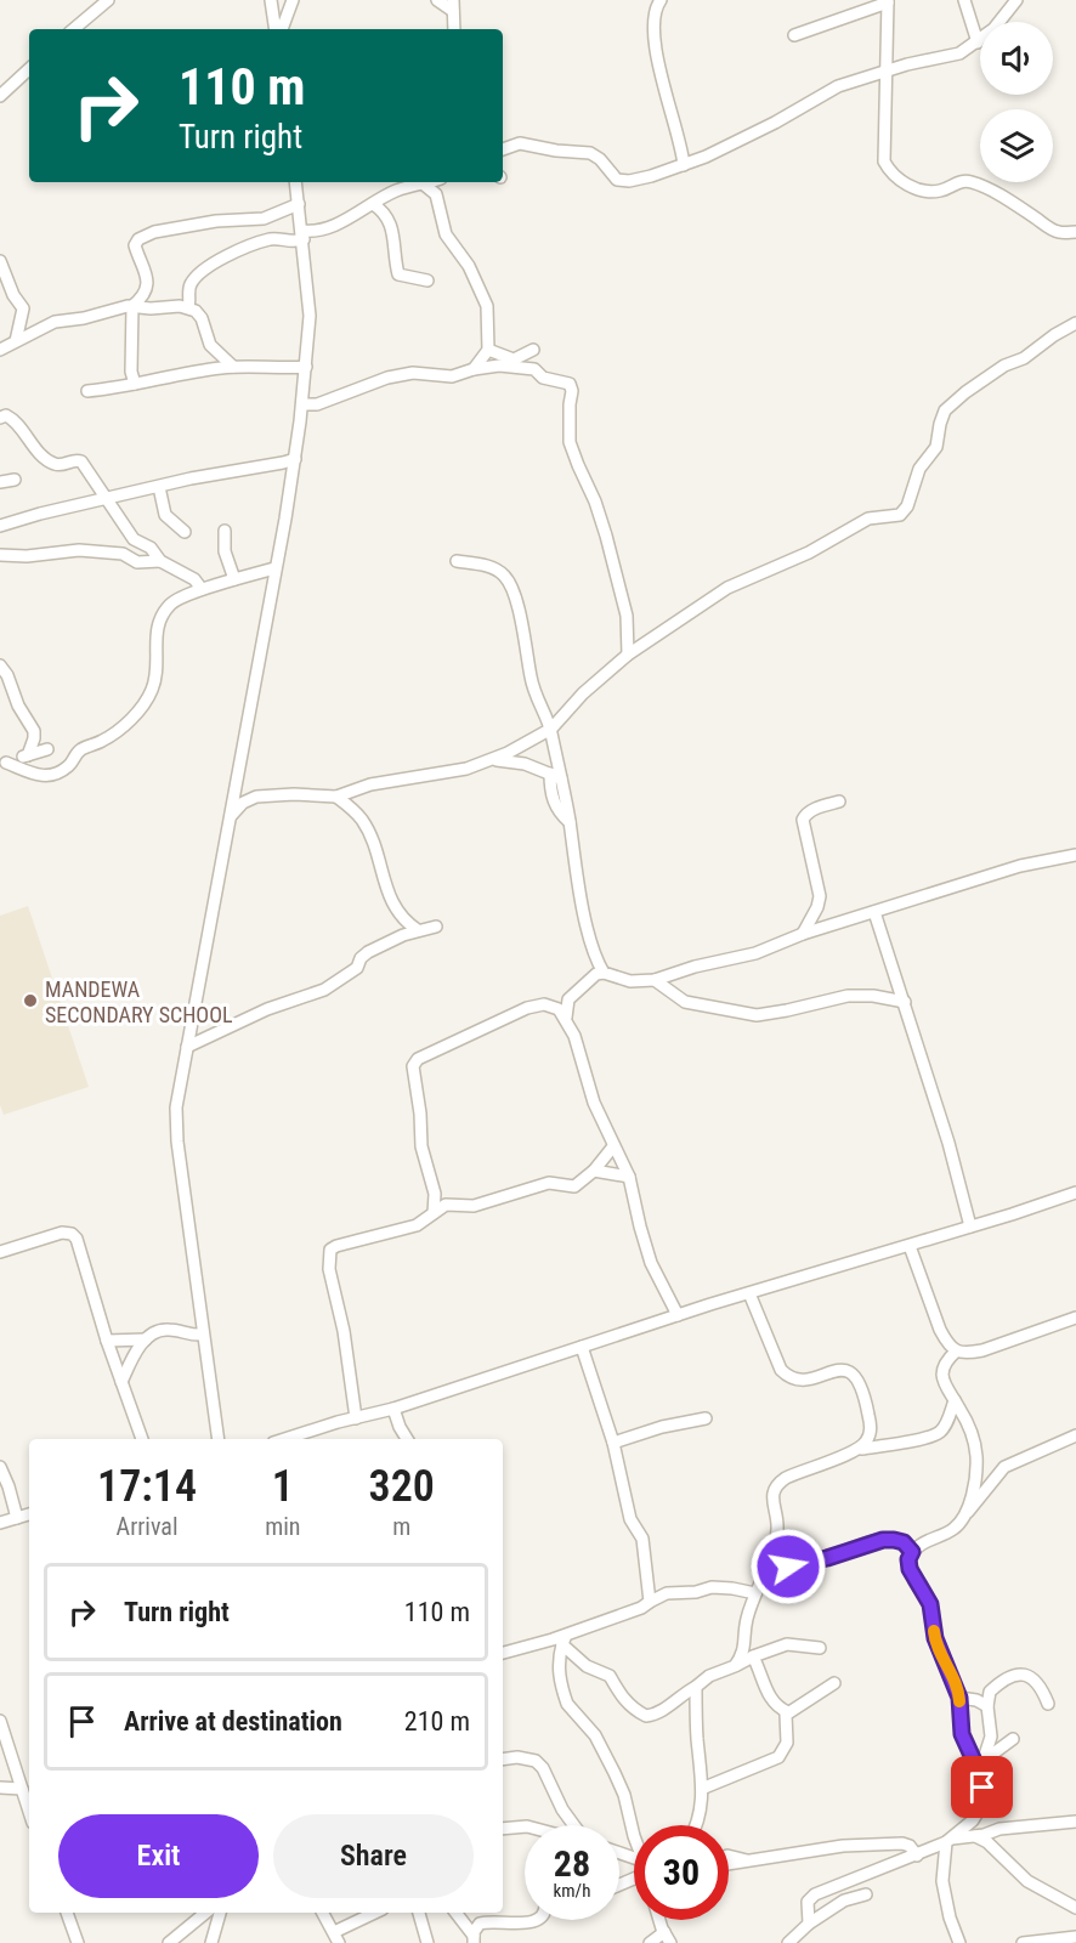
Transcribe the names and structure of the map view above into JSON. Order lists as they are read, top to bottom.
{
  "places": ["MANDEWA SECONDARY SCHOOL"],
  "page": {
    "turn": ["110 m", "Turn right"],
    "eta": [
      "17:14",
      "Arrival",
      "1",
      "min",
      "320",
      "m"
    ],
    "list": [
      {
        "name": "Turn right",
        "value": "110 m"
      },
      {
        "name": "Arrive at destination",
        "value": "210 m"
      }
    ],
    "buttons": ["Exit", "Share"],
    "speed": "28 km/h",
    "limit": "30"
  }
}
